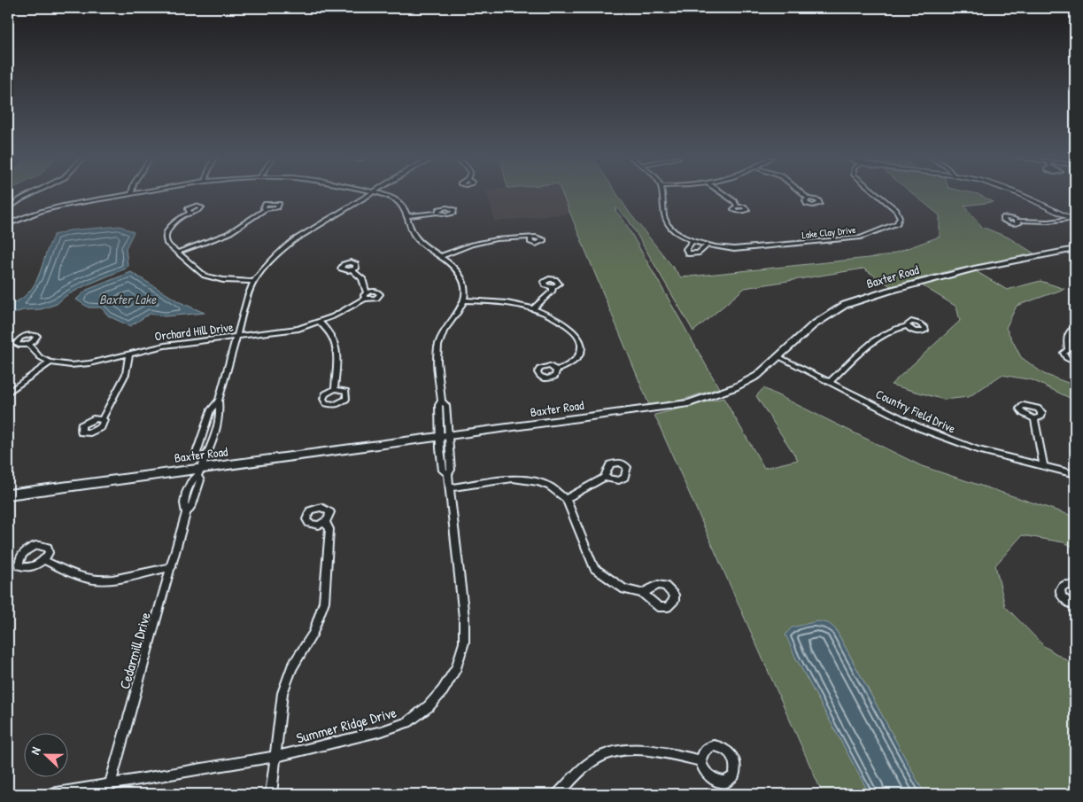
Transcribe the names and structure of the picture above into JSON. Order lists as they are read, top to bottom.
{
  "streets": {
    "main road": ["Baxter Road"],
    "street": [
      "Lake Clay Drive",
      "Orchard Hill Drive",
      "Country Field Drive",
      "Cedarmill Drive",
      "Summer Ridge Drive"
    ]
  },
  "crossings": [
    ["Baxter Road", "Country Field Drive"],
    ["Baxter Road", "Cedarmill Drive"],
    ["Baxter Road", "Summer Ridge Drive"],
    ["Orchard Hill Drive", "Cedarmill Drive"],
    ["Cedarmill Drive", "Summer Ridge Drive"]
  ],
  "water": ["Baxter Lake"],
  "north": "left"
}
